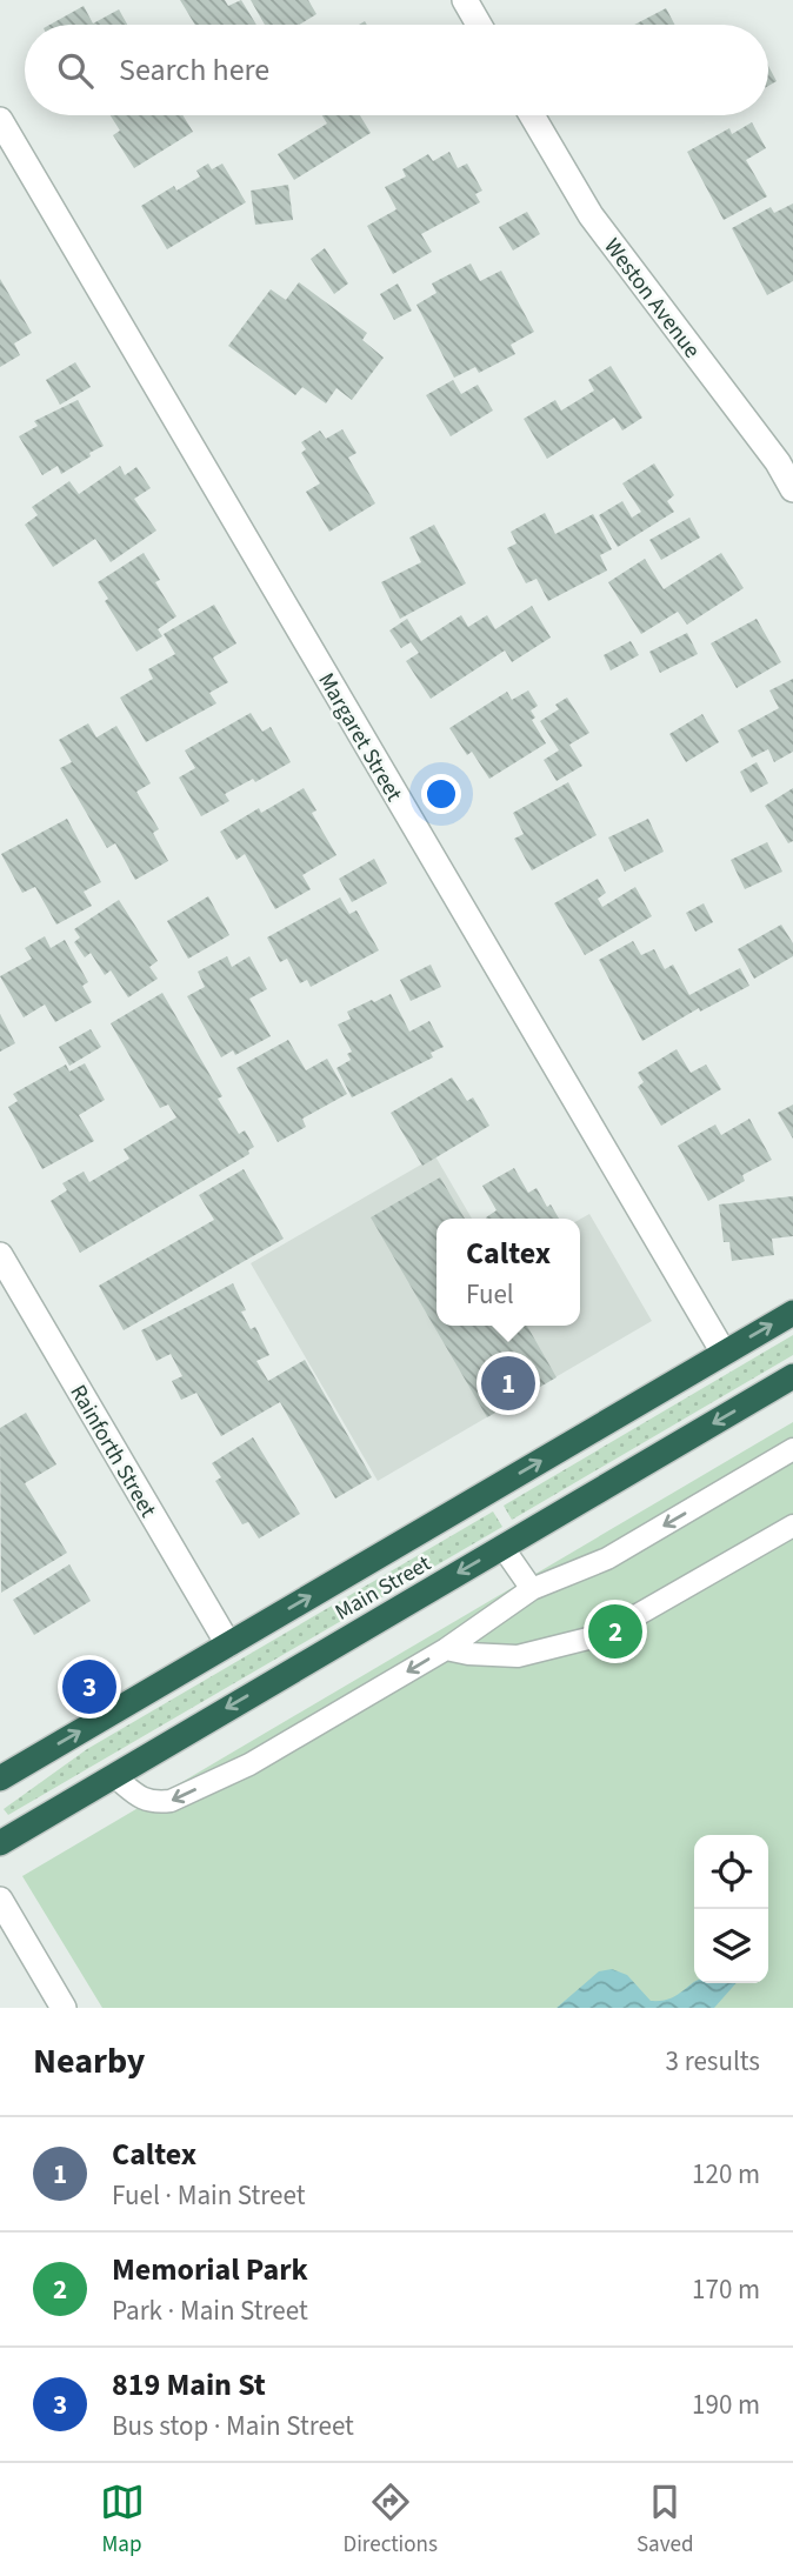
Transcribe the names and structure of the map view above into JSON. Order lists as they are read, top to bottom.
{
  "streets": {
    "highway": ["Main Street"],
    "street": ["Weston Avenue", "Margaret Street", "Rainforth Street"]
  },
  "crossings": [
    ["Margaret Street", "Main Street"],
    ["Rainforth Street", "Main Street"]
  ],
  "page": {
    "search": "Search here",
    "popup": ["Caltex", "Fuel"],
    "pins": ["1", "2", "3"],
    "heading": ["Nearby", "3 results"],
    "list": [
      {
        "mark": "1",
        "name": "Caltex",
        "note": "Fuel · Main Street",
        "value": "120 m"
      },
      {
        "mark": "2",
        "name": "Memorial Park",
        "note": "Park · Main Street",
        "value": "170 m"
      },
      {
        "mark": "3",
        "name": "819 Main St",
        "note": "Bus stop · Main Street",
        "value": "190 m"
      }
    ],
    "nav": ["Map", "Directions", "Saved"]
  }
}
